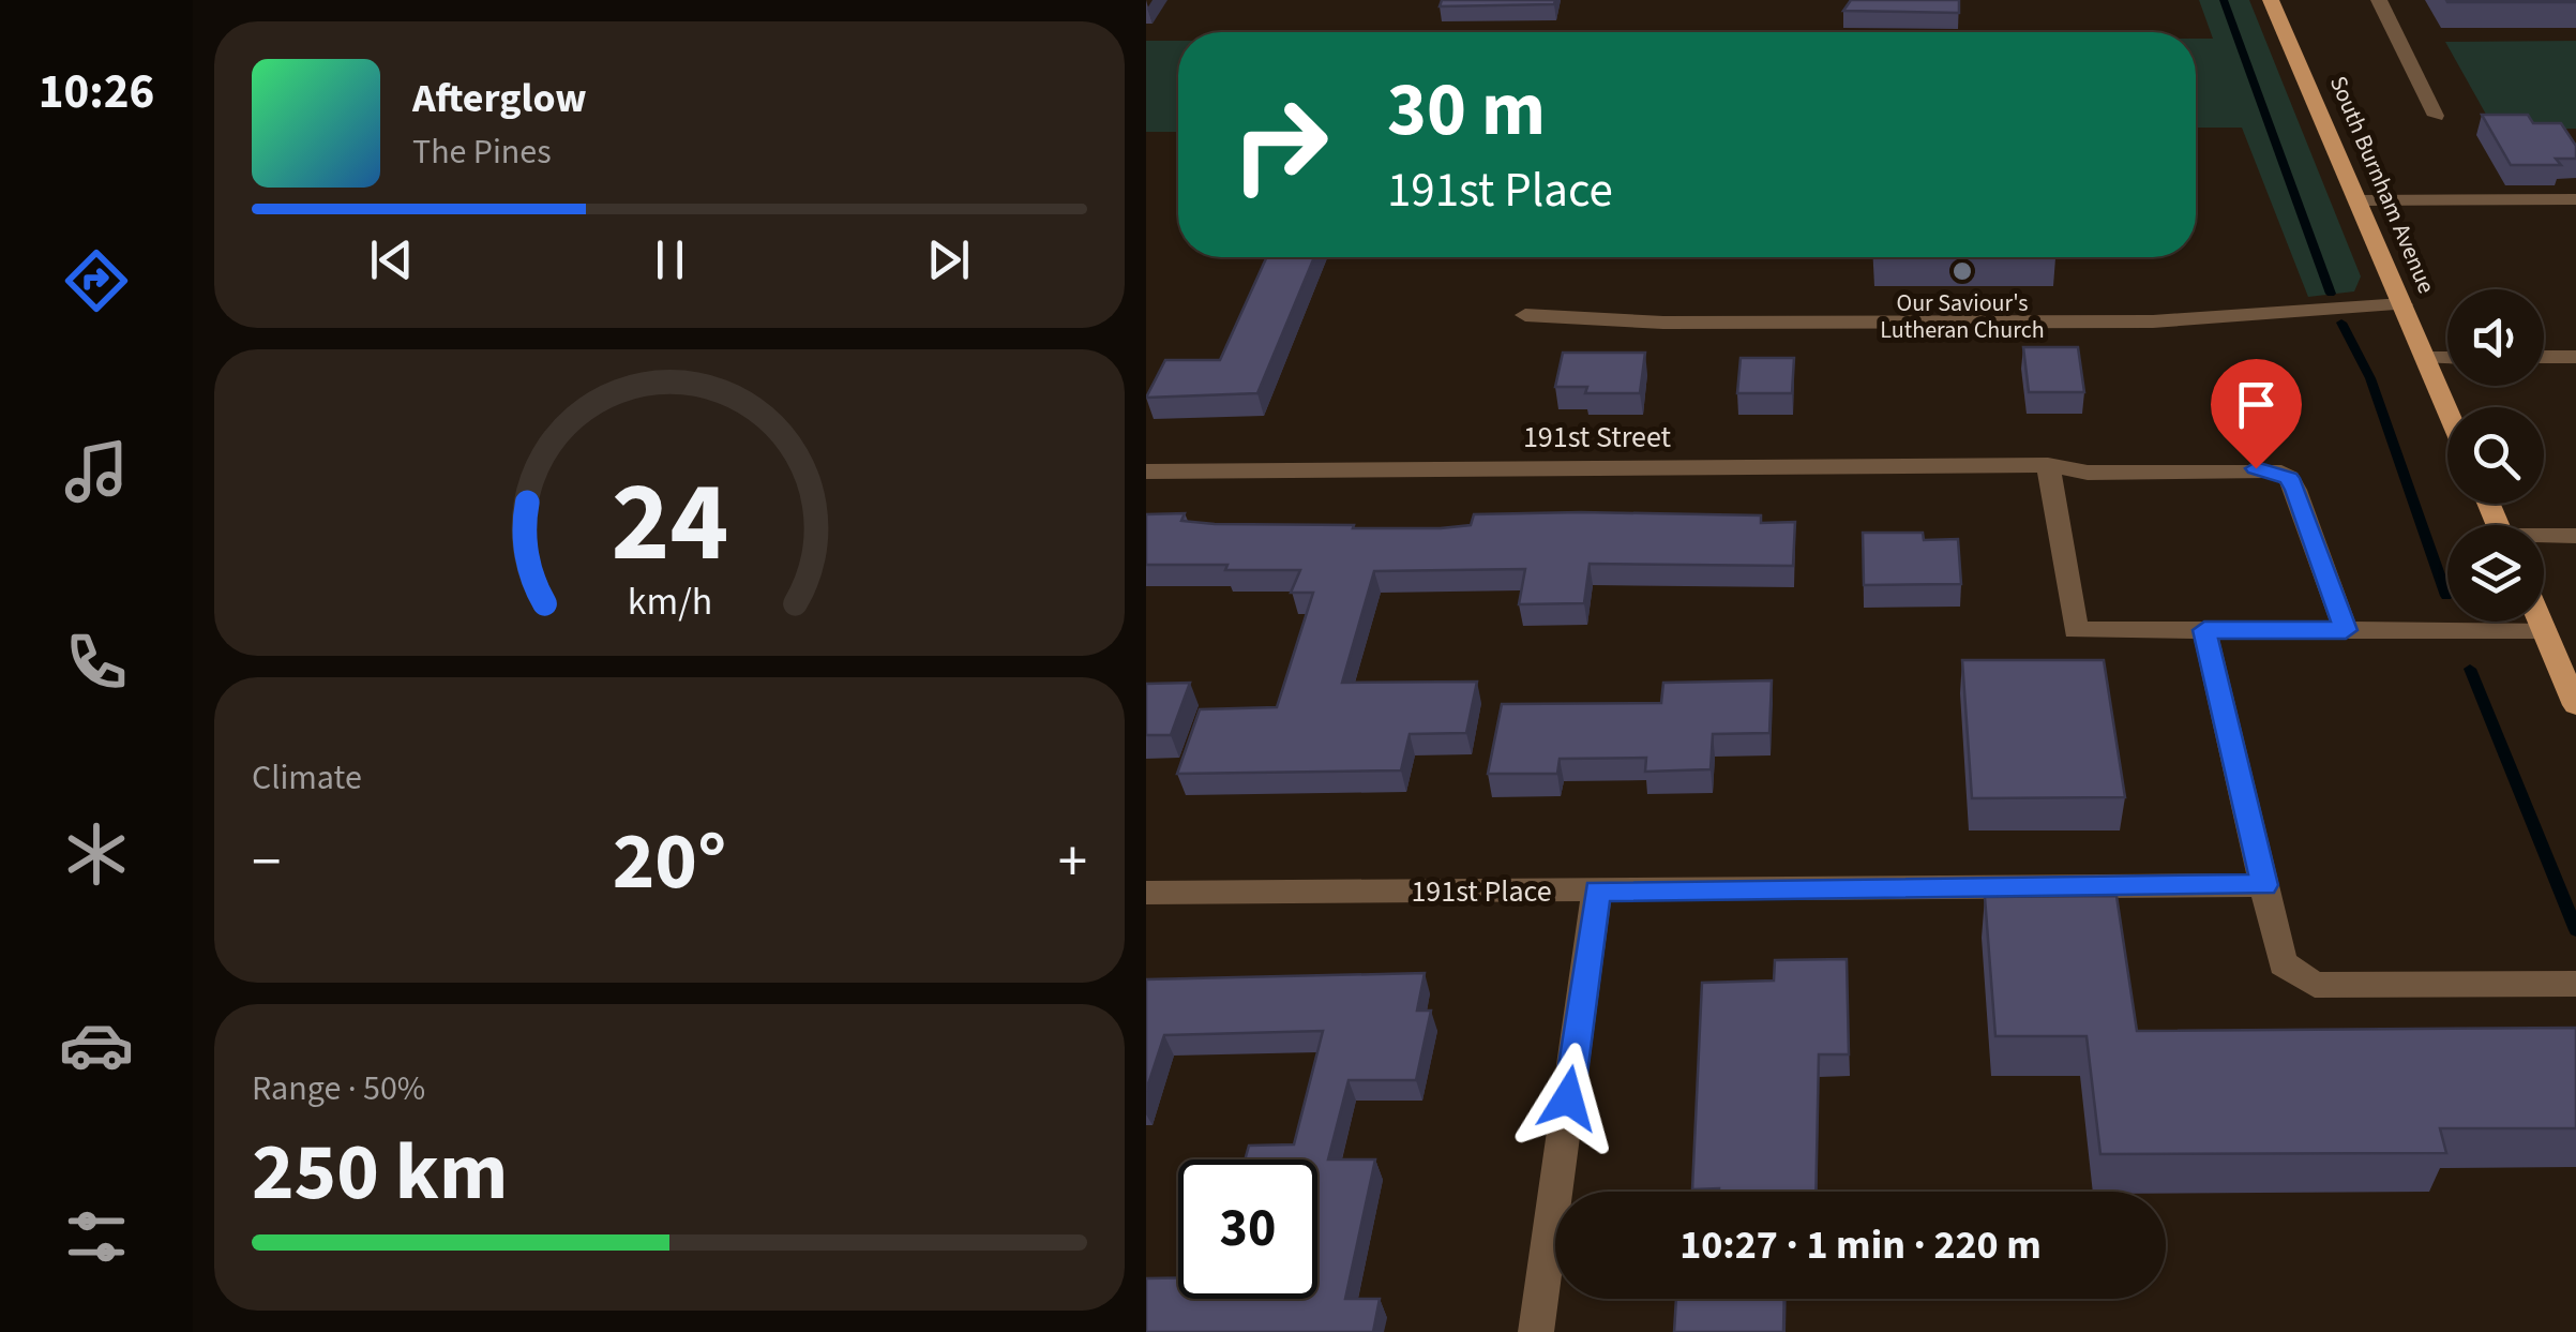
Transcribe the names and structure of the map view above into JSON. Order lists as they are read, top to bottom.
{
  "streets": {
    "main road": ["South Burnham Avenue"],
    "street": ["191st Street", "191st Place"]
  },
  "places": ["Our Saviour's Lutheran Church"],
  "page": {
    "tabs": "10:26",
    "turn": ["30 m", "191st Place"],
    "song": ["Afterglow", "The Pines"],
    "tile": [
      "Climate",
      ["Range · 50%", "250 km"]
    ],
    "heat": ["−", "20°", "+"],
    "limit": "30",
    "trip": "10:27 · 1 min · 220 m",
    "gauge": ["24", "km/h"]
  }
}
